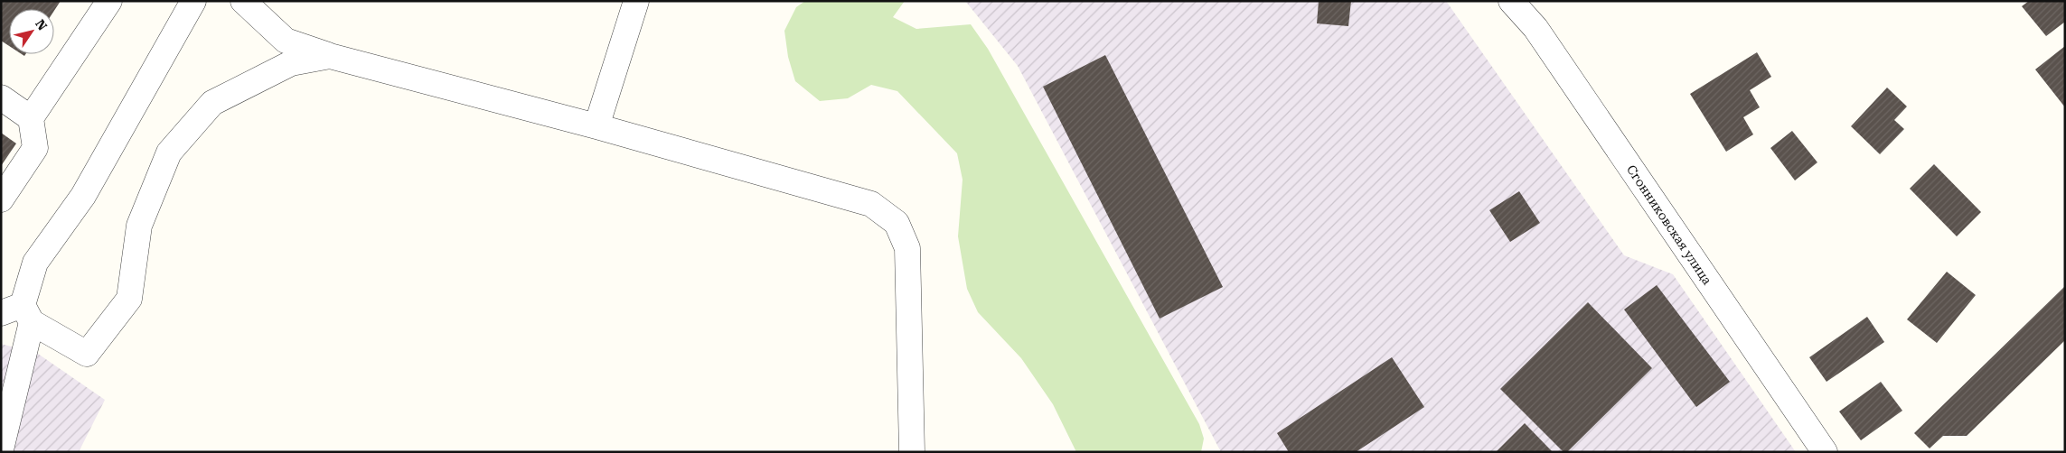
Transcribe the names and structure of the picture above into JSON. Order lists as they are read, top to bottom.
{
  "streets": {
    "street": ["Сгонниковская улица"]
  },
  "north": "top right"
}
